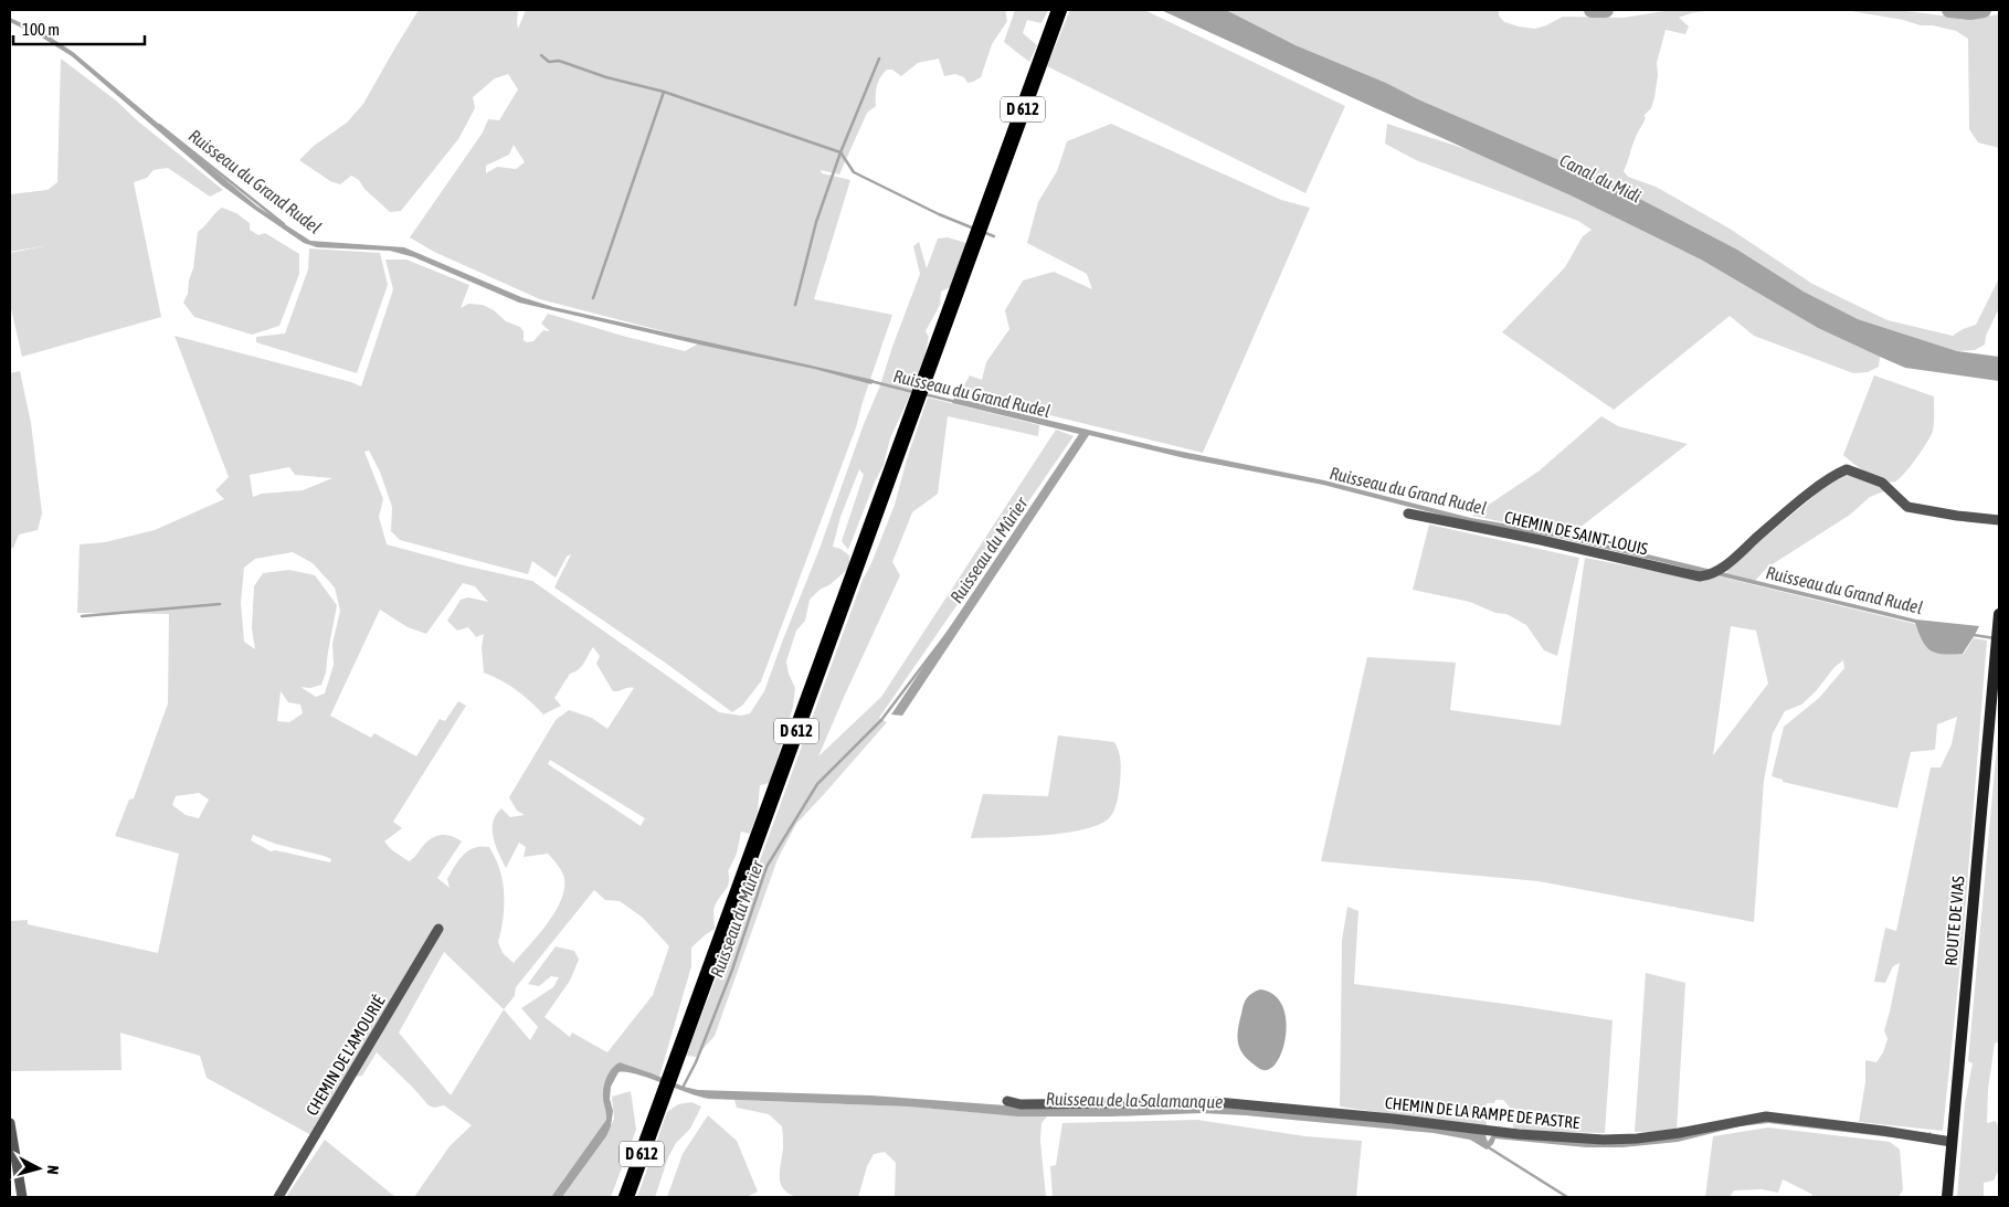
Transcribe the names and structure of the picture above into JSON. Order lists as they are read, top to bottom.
{
  "streets": {
    "highway": ["D 612"],
    "main road": ["ROUTE DE VIAS"],
    "street": ["CHEMIN DE SAINT-LOUIS", "CHEMIN DE L'AMOURIÉ", "CHEMIN DE LA RAMPE DE PASTRE"]
  },
  "crossings": [
    ["ROUTE DE VIAS", "CHEMIN DE LA RAMPE DE PASTRE"]
  ],
  "water": [
    "Canal du Midi",
    "Ruisseau du Grand Rudel",
    "Ruisseau du Mûrier",
    "Ruisseau de la Salamanque"
  ],
  "scale_bar": "100 m",
  "north": "right"
}
